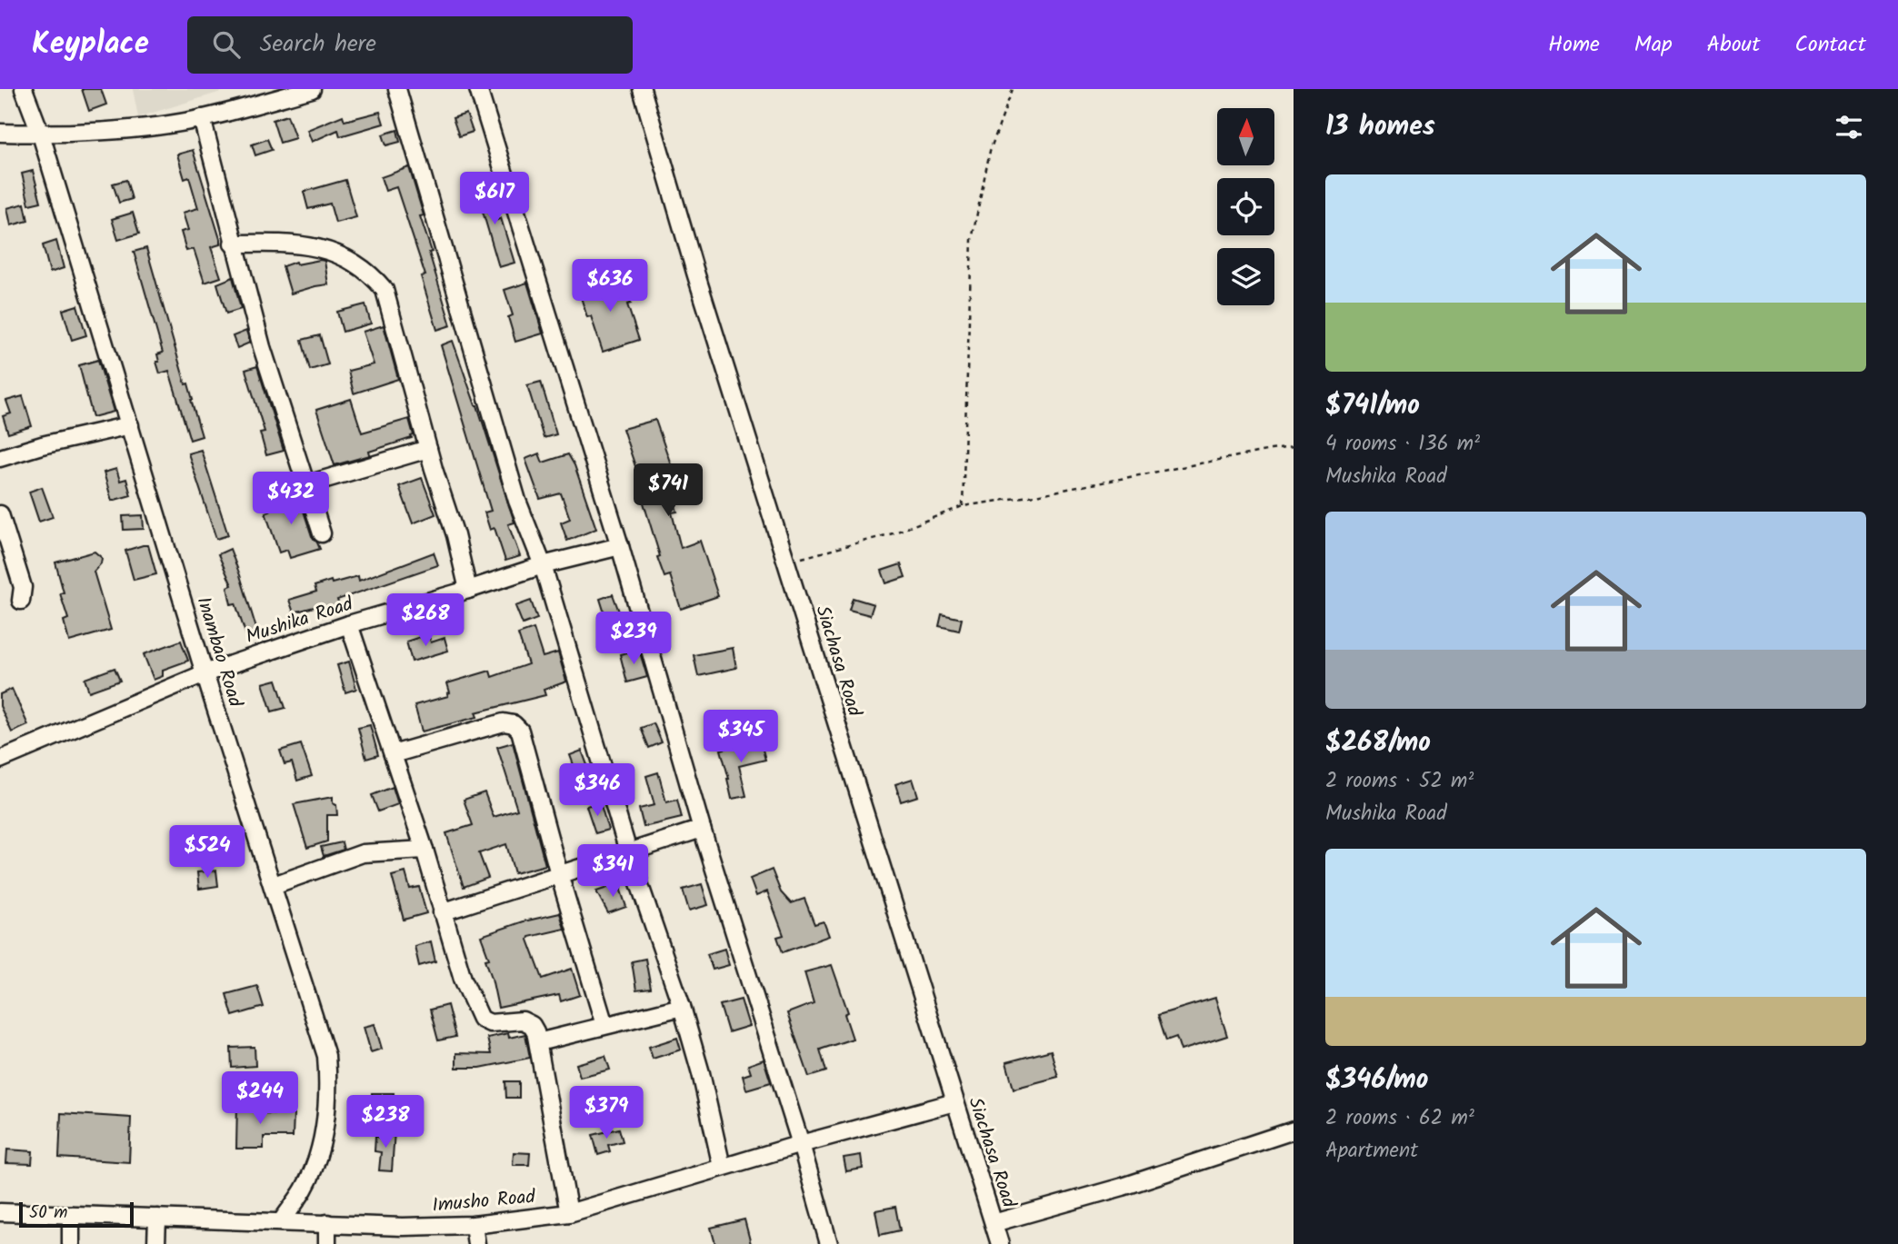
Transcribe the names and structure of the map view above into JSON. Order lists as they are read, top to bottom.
{
  "streets": {
    "street": [
      "Mushika Road",
      "Inambao Road",
      "Siachasa Road",
      "Imusho Road"
    ]
  },
  "crossings": [
    ["Mushika Road", "Inambao Road"],
    ["Inambao Road", "Imusho Road"],
    ["Siachasa Road", "Imusho Road"]
  ],
  "scale_bar": "50 m",
  "north": "top",
  "page": {
    "header": "Keyplace",
    "search": "Search here",
    "nav": [
      "Home",
      "Map",
      "About",
      "Contact"
    ],
    "heading": "13 homes",
    "list": [
      {
        "name": "$741/mo",
        "note": "4 rooms · 136 m² · Mushika Road"
      },
      {
        "name": "$268/mo",
        "note": "2 rooms · 52 m² · Mushika Road"
      },
      {
        "name": "$346/mo",
        "note": "2 rooms · 62 m² · Apartment"
      }
    ],
    "price": [
      "$617",
      "$636",
      "$741",
      "$432",
      "$268",
      "$239",
      "$345",
      "$346",
      "$524",
      "$341",
      "$244",
      "$379",
      "$238"
    ],
    "scale": "50 m"
  }
}
